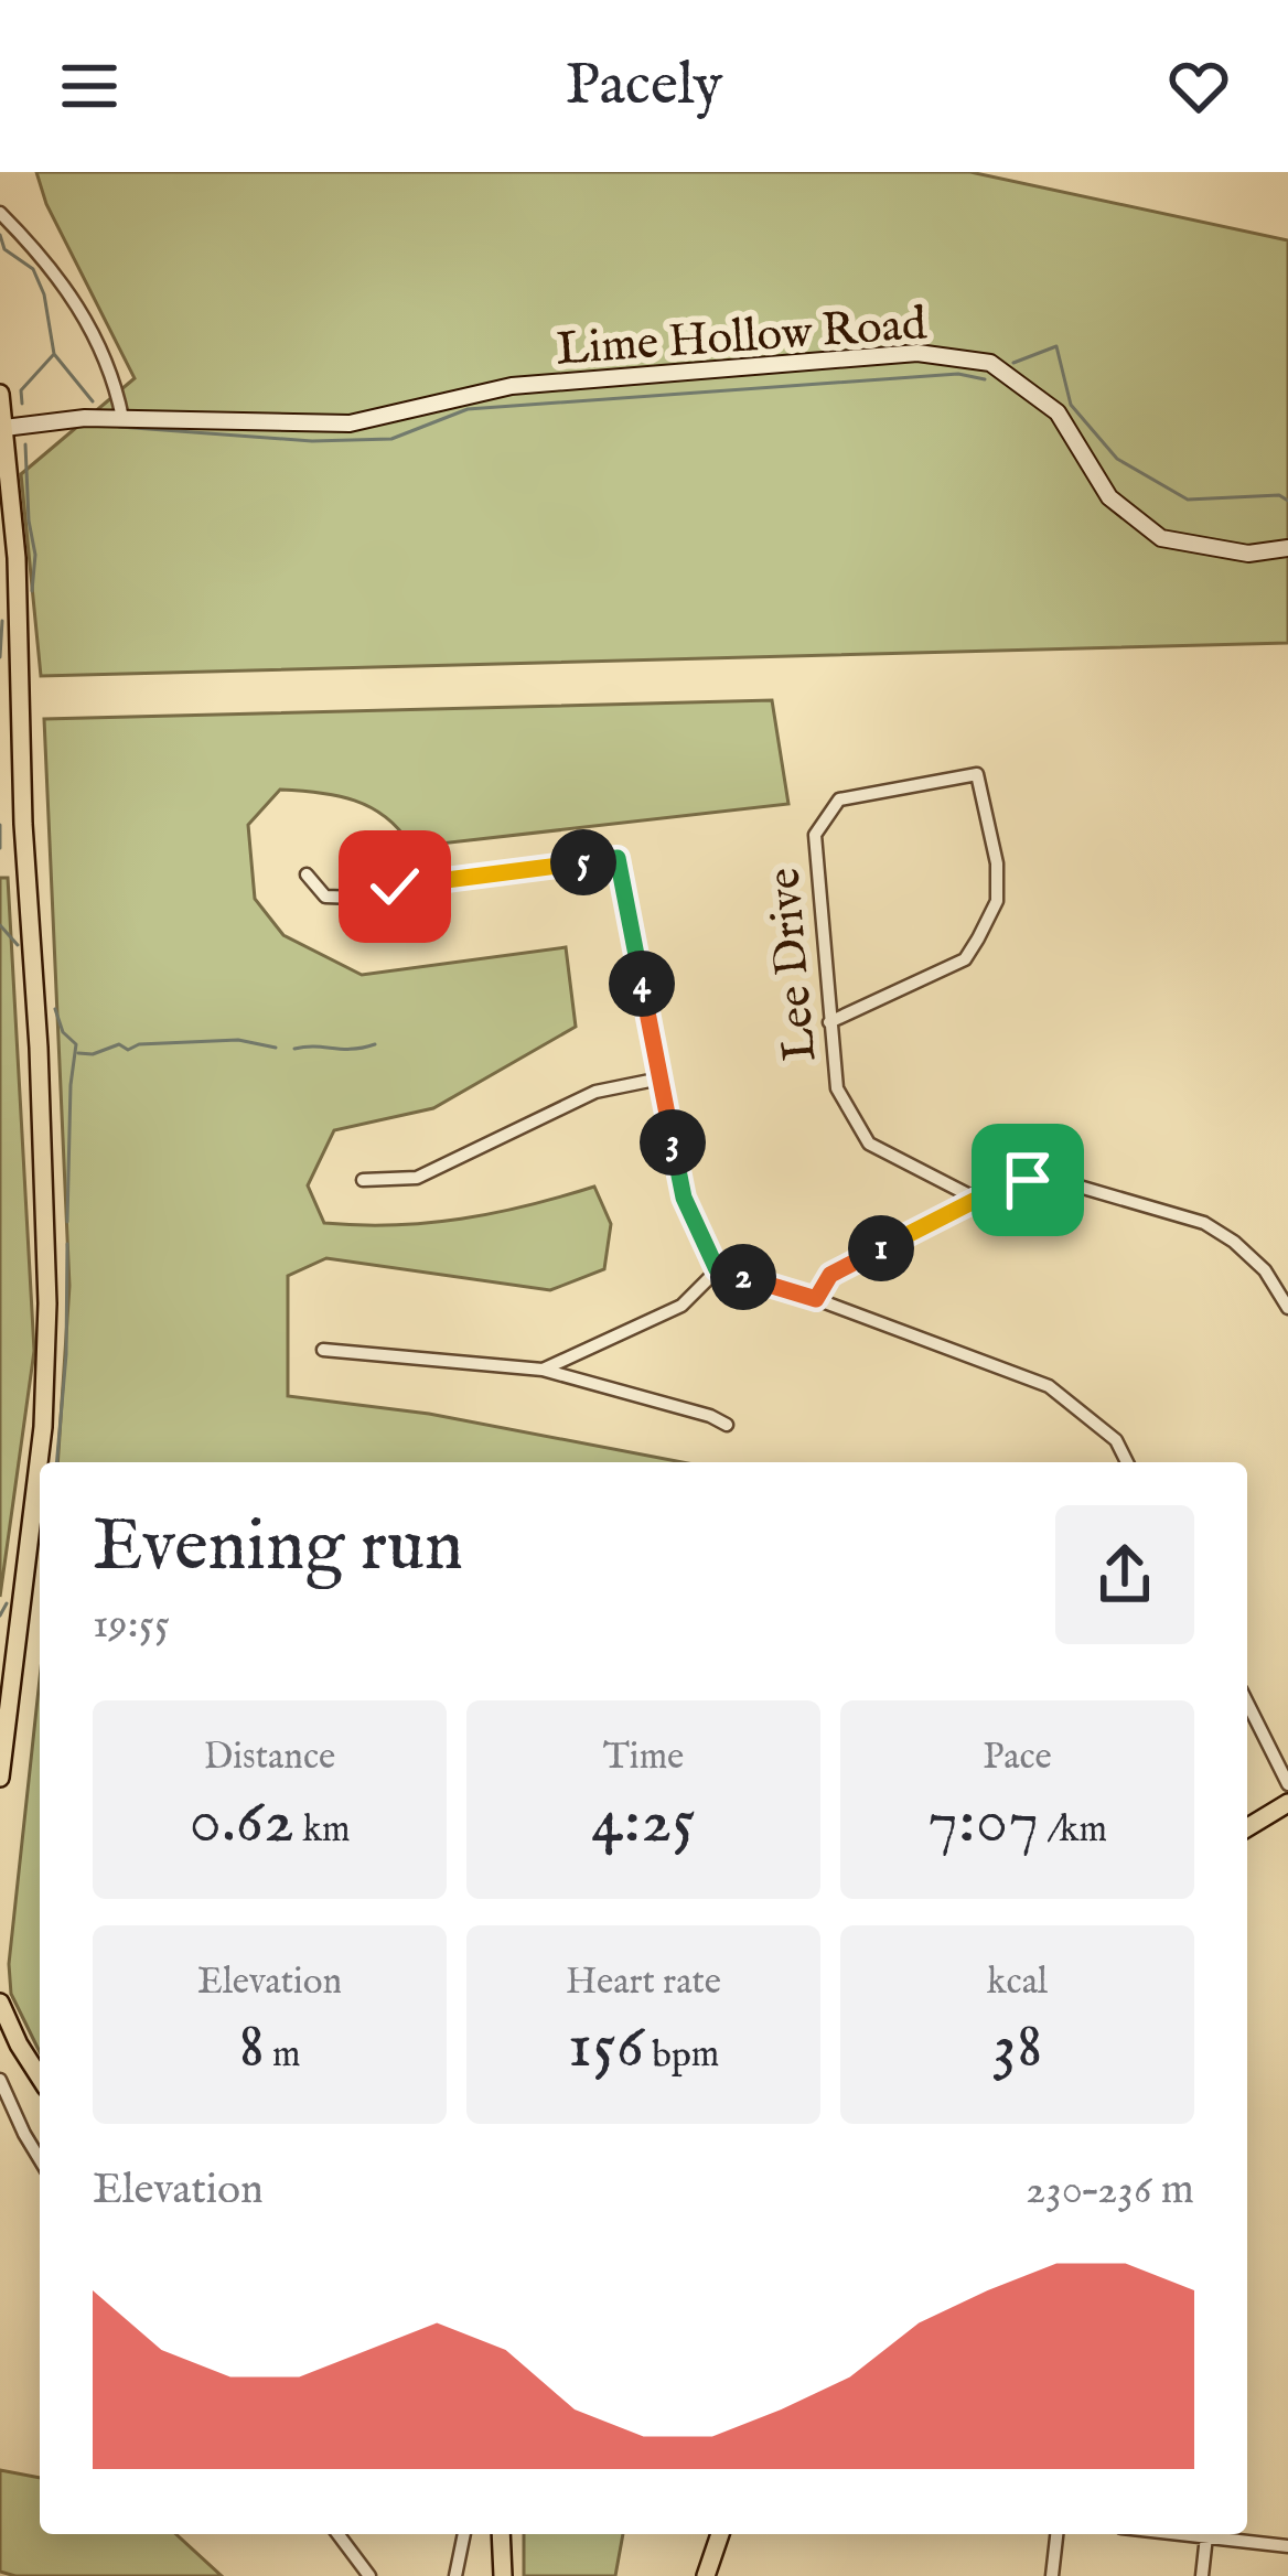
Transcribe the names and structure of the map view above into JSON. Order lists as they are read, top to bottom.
{
  "streets": {
    "street": ["Lime Hollow Road", "Lee Drive"]
  },
  "page": {
    "header": "Pacely",
    "pins": [
      "5",
      "4",
      "3",
      "1",
      "2"
    ],
    "heading": ["Evening run", "19:55"],
    "stats": [
      ["Distance", "0.62 km"],
      ["Time", "4:25"],
      ["Pace", "7:07 /km"],
      ["Elevation", "8 m"],
      ["Heart rate", "156 bpm"],
      ["kcal", "38"]
    ],
    "chart": ["Elevation", "230–236 m"]
  }
}
